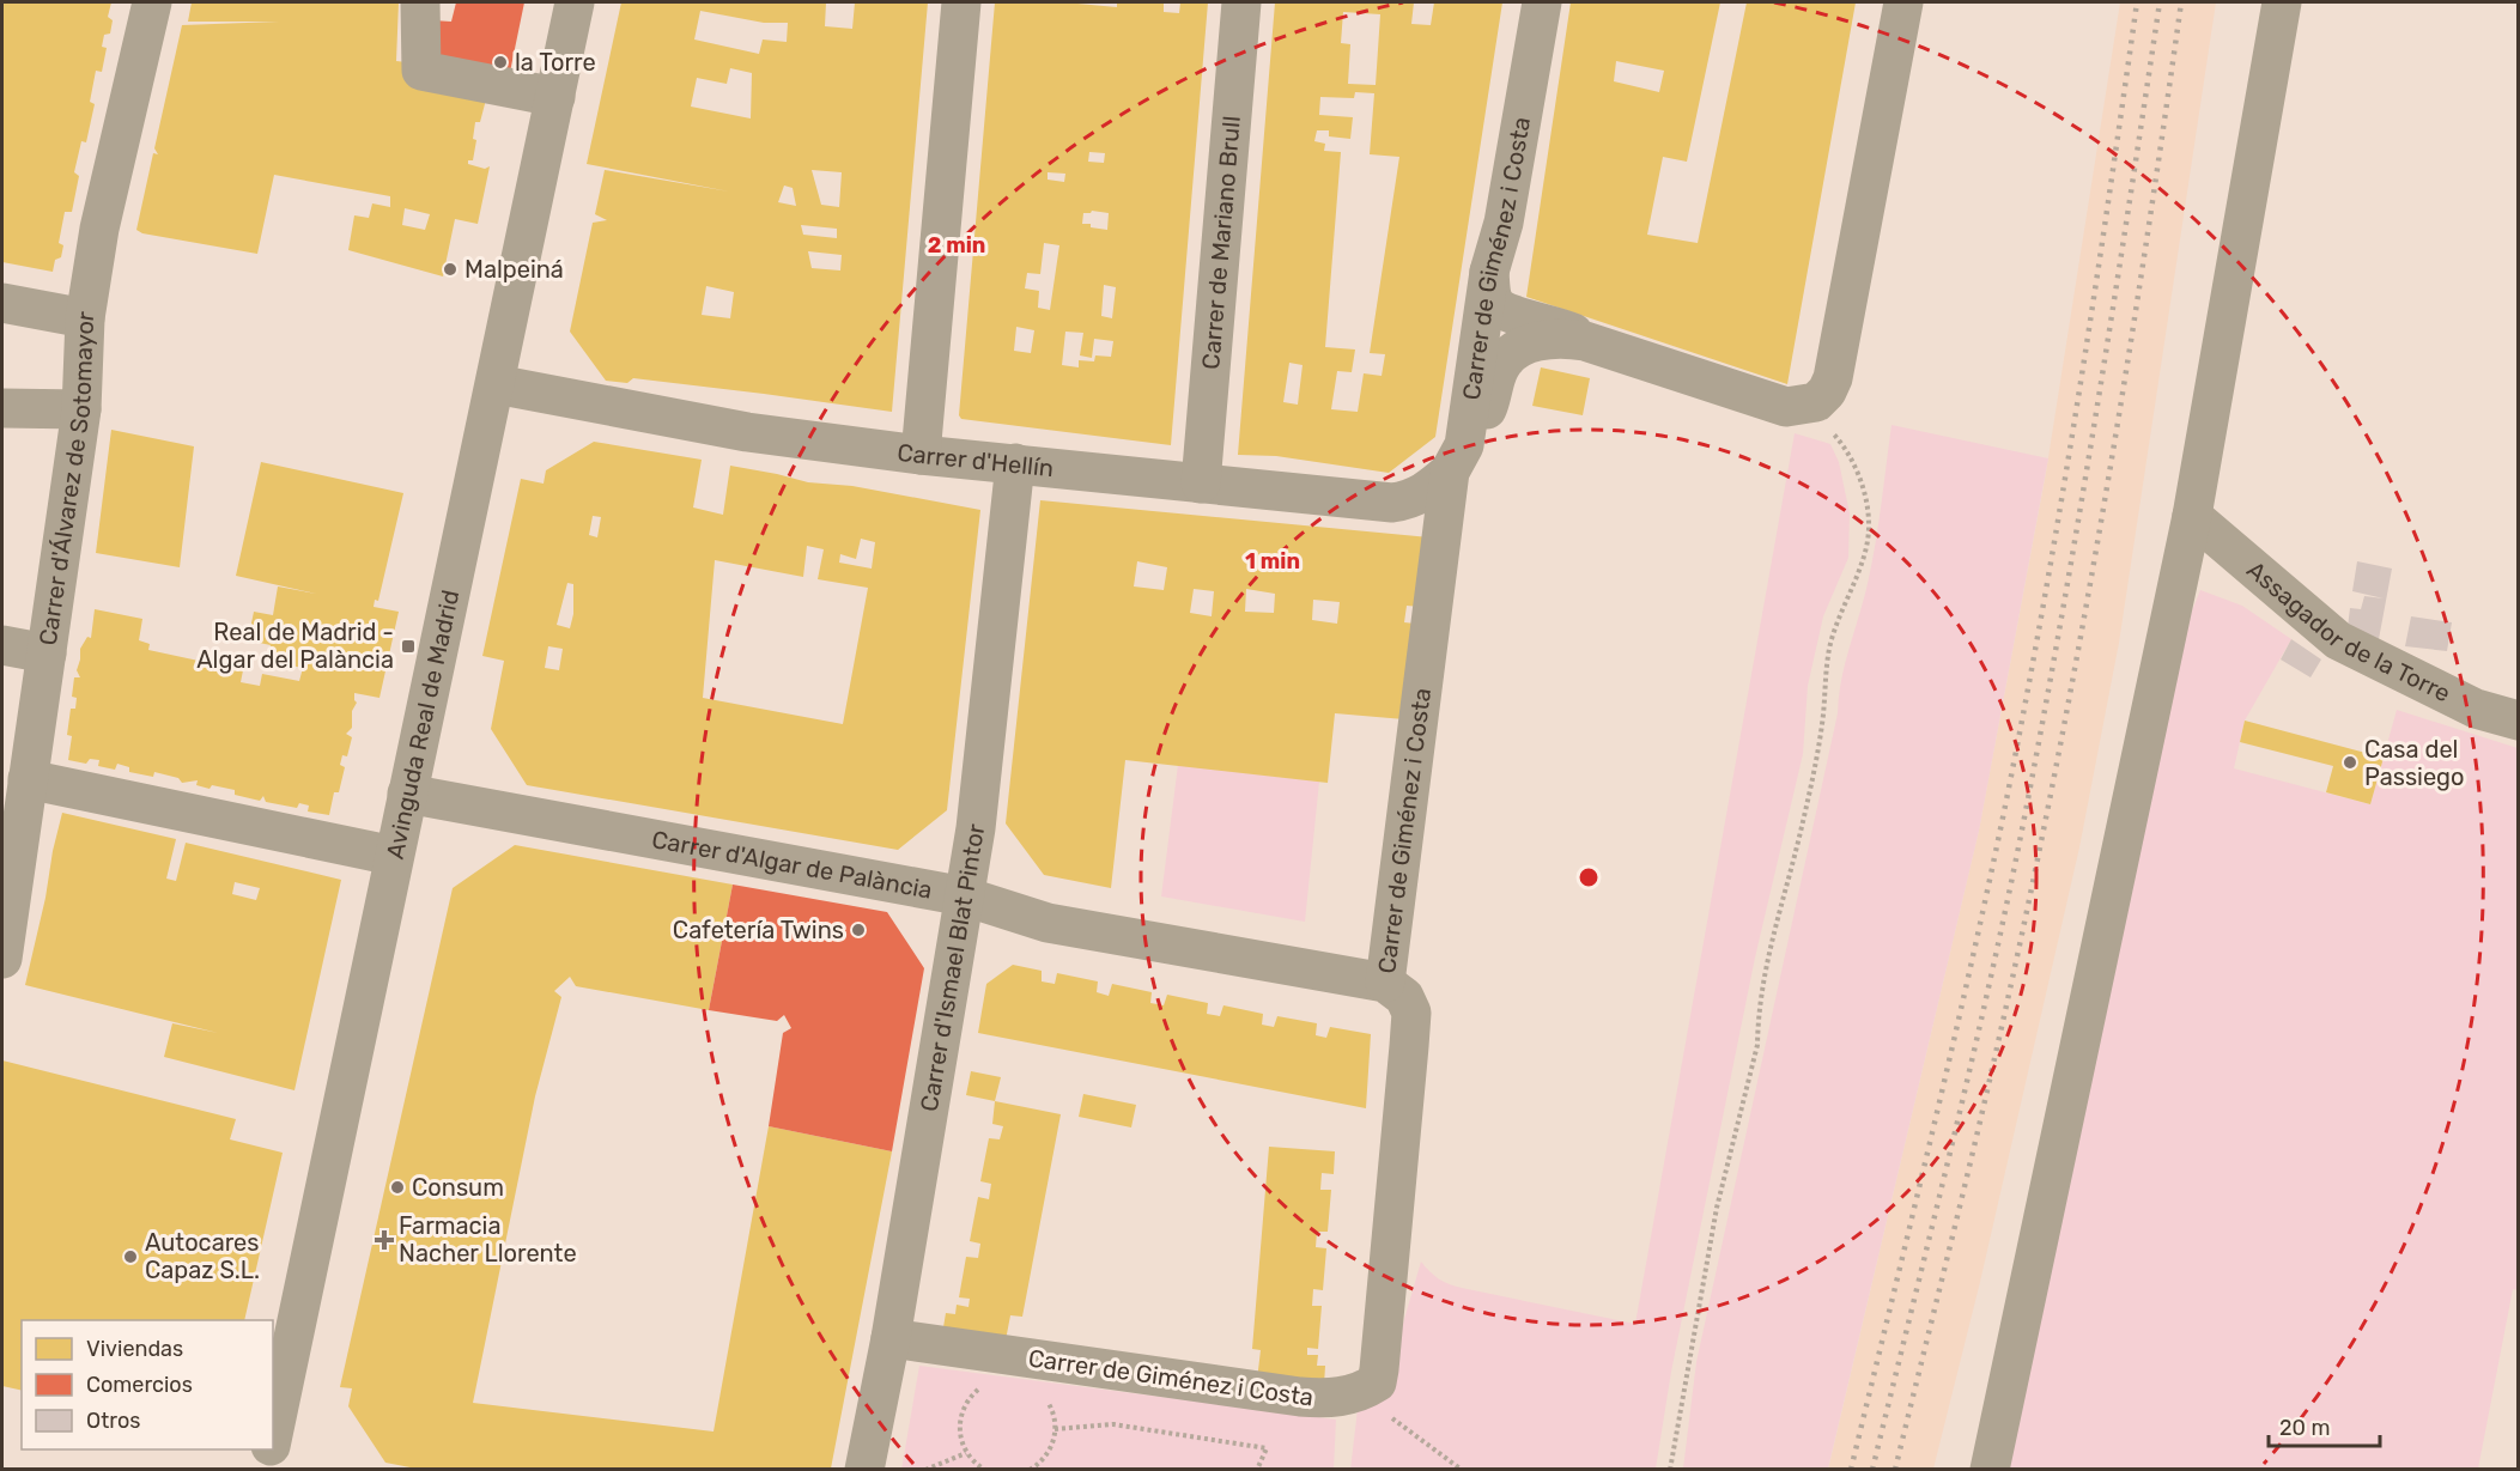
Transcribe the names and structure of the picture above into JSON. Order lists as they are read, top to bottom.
{
  "streets": {
    "street": [
      "Carrer de Mariano Brull",
      "Carrer de Giménez i Costa",
      "Carrer d'Hellín",
      "Carrer d'Álvarez de Sotomayor",
      "Assagador de la Torre",
      "Avinguda Real de Madrid",
      "Carrer d'Algar de Palància",
      "Carrer d'Ismael Blat Pintor"
    ]
  },
  "crossings": [
    ["Carrer de Mariano Brull", "Carrer d'Hellín"],
    ["Carrer de Giménez i Costa", "Carrer d'Hellín"],
    ["Carrer de Giménez i Costa", "Carrer d'Algar de Palància"],
    ["Carrer de Giménez i Costa", "Carrer d'Ismael Blat Pintor"],
    ["Carrer d'Hellín", "Avinguda Real de Madrid"],
    ["Carrer d'Hellín", "Carrer d'Ismael Blat Pintor"],
    ["Avinguda Real de Madrid", "Carrer d'Algar de Palància"],
    ["Carrer d'Algar de Palància", "Carrer d'Ismael Blat Pintor"]
  ],
  "places": {
    "other": [
      "la Torre",
      "Malpeiná",
      "Casa del Passiego",
      "Cafetería Twins",
      "Consum",
      "Autocares Capaz S.L."
    ],
    "transit": ["Real de Madrid - Algar del Palància"],
    "health": ["Farmacia Nacher Llorente"]
  },
  "legend": ["Viviendas", "Comercios", "Otros"],
  "scale_bar": "20 m",
  "rings": ["2 min", "1 min"]
}
